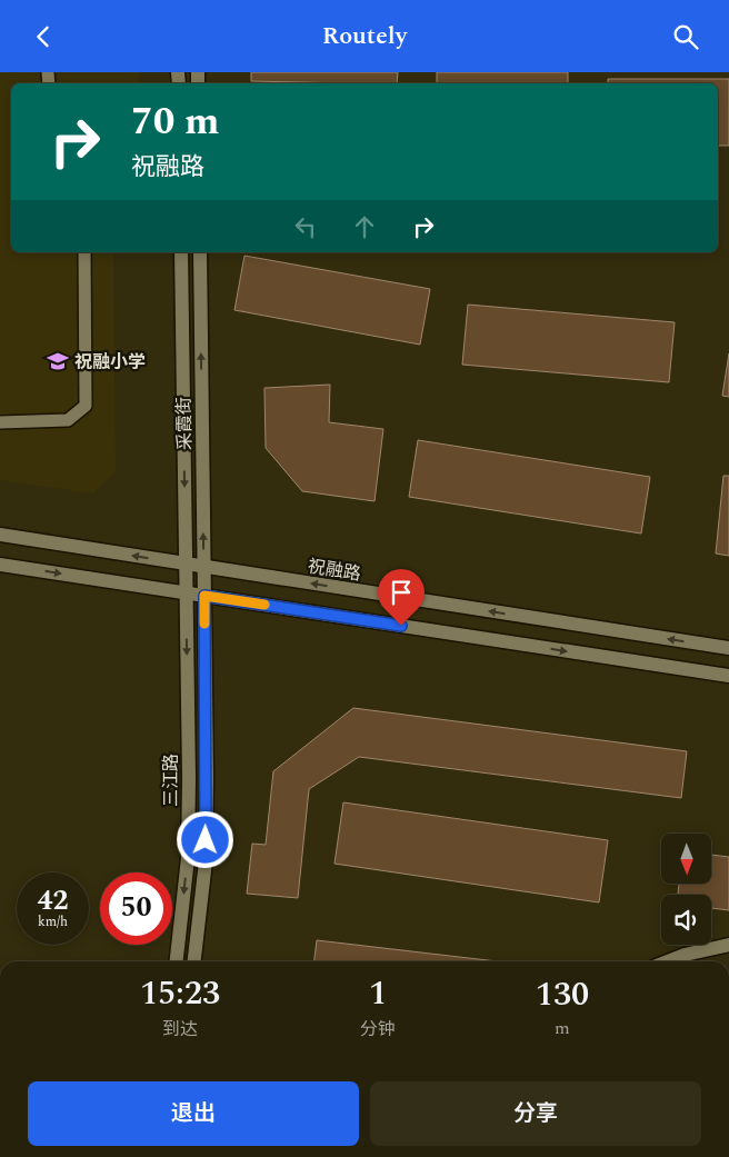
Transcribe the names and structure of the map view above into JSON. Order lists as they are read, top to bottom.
{
  "streets": {
    "main road": ["采霞街", "祝融路", "三江路"]
  },
  "crossings": [
    ["采霞街", "祝融路"],
    ["采霞街", "三江路"]
  ],
  "places": {
    "school or university": ["祝融小学"]
  },
  "north": "bottom",
  "page": {
    "header": "Routely",
    "turn": ["70 m", "祝融路"],
    "speed": "42 km/h",
    "limit": "50",
    "eta": [
      "15:23",
      "到达",
      "1",
      "分钟",
      "130",
      "m"
    ],
    "buttons": ["退出", "分享"]
  }
}
